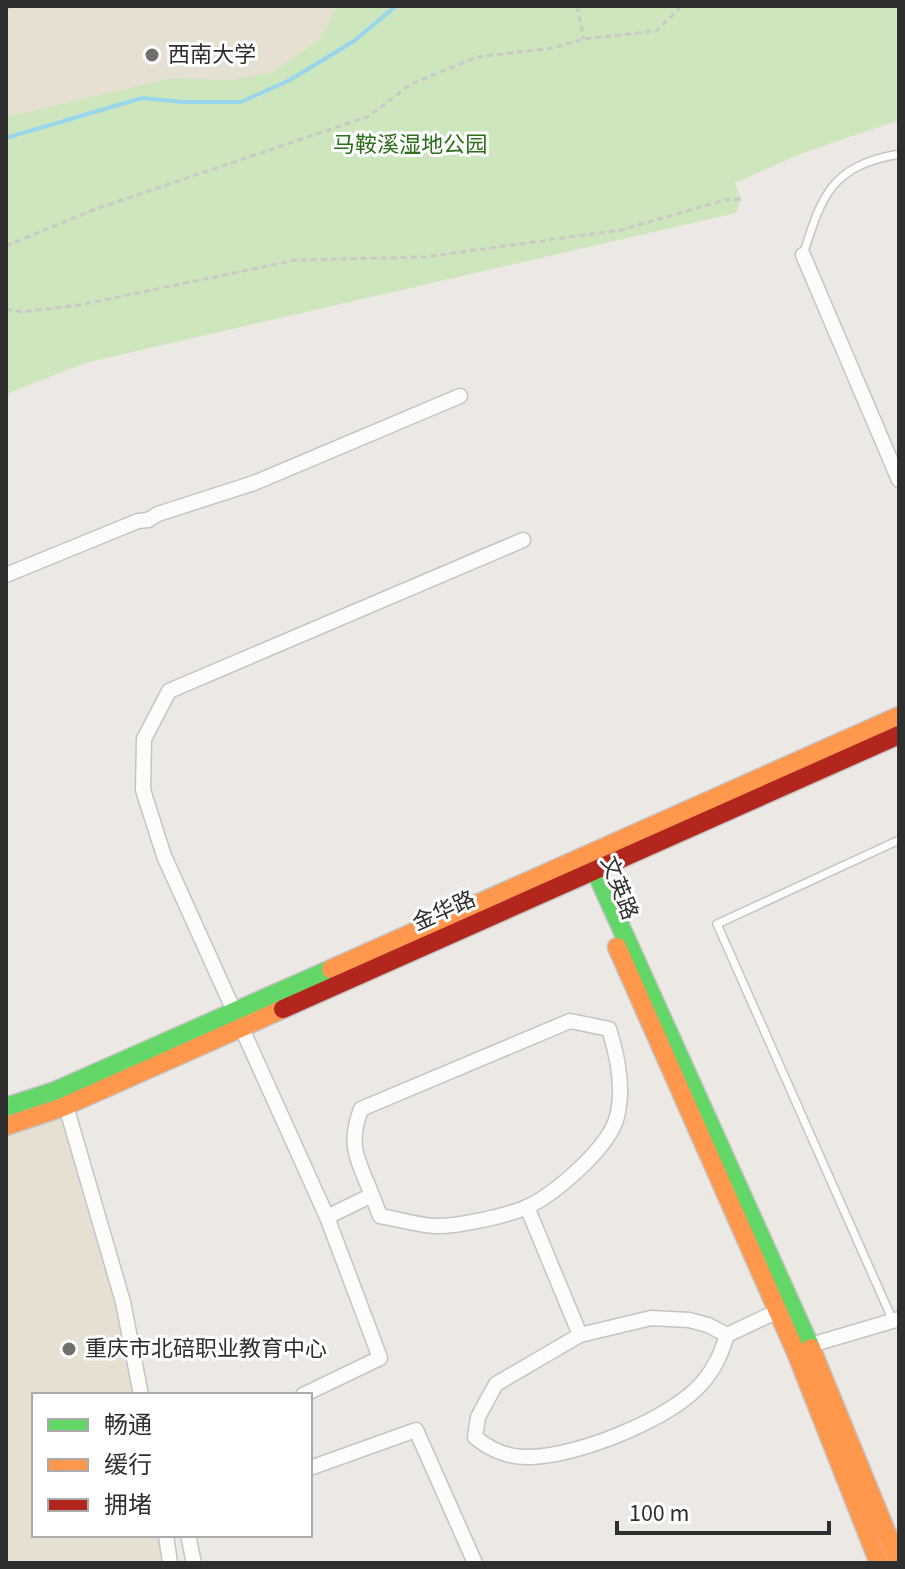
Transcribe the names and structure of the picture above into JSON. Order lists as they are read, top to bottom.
{
  "streets": {
    "main road": ["文英路", "金华路"]
  },
  "crossings": [
    ["文英路", "金华路"]
  ],
  "parks": ["马鞍溪湿地公园"],
  "places": ["西南大学", "重庆市北碚职业教育中心"],
  "legend": ["畅通", "缓行", "拥堵"],
  "scale_bar": "100 m"
}
